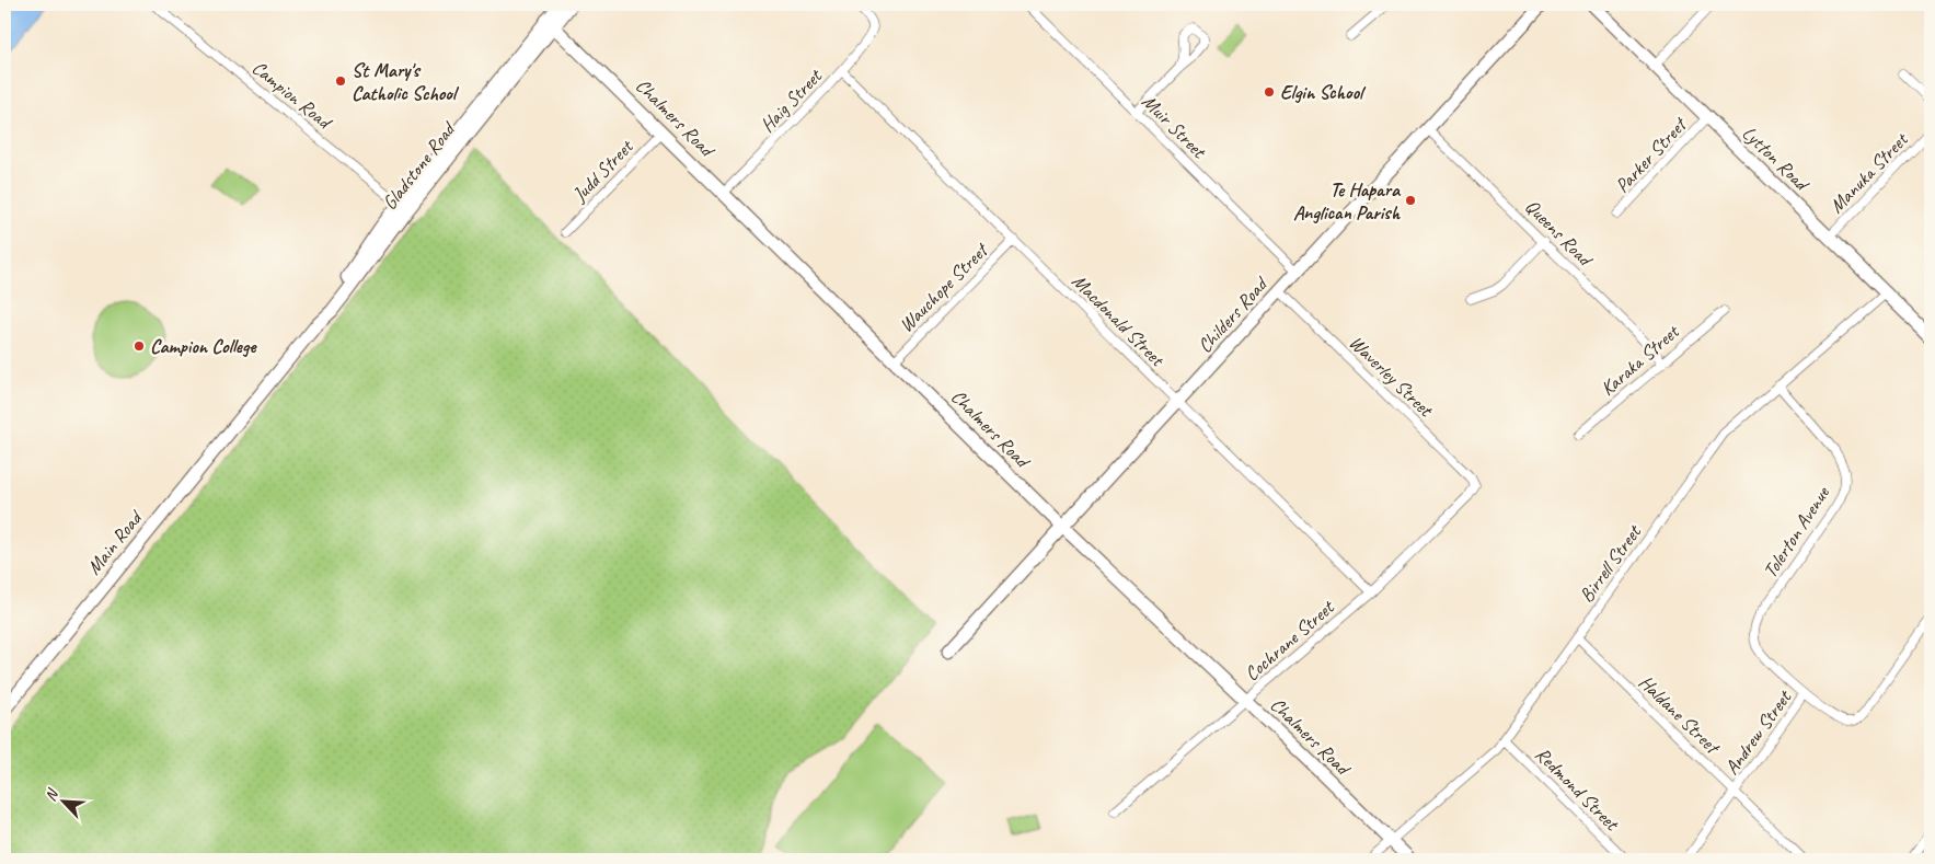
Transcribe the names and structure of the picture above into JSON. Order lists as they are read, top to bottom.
{
  "streets": {
    "street": [
      "Campion Road",
      "Haig Street",
      "Chalmers Road",
      "Muir Street",
      "Parker Street",
      "Lytton Road",
      "Gladstone Road",
      "Judd Street",
      "Manuka Street",
      "Queens Road",
      "Wauchope Street",
      "Childers Road",
      "Macdonald Street",
      "Karaka Street",
      "Waverley Street",
      "Tolerton Avenue",
      "Main Road",
      "Birrell Street",
      "Cochrane Street",
      "Haldane Street",
      "Andrew Street",
      "Redmond Street"
    ]
  },
  "crossings": [
    ["Campion Road", "Gladstone Road"],
    ["Haig Street", "Chalmers Road"],
    ["Haig Street", "Macdonald Street"],
    ["Chalmers Road", "Gladstone Road"],
    ["Chalmers Road", "Judd Street"],
    ["Chalmers Road", "Wauchope Street"],
    ["Chalmers Road", "Childers Road"],
    ["Chalmers Road", "Birrell Street"],
    ["Chalmers Road", "Cochrane Street"],
    ["Muir Street", "Childers Road"],
    ["Parker Street", "Lytton Road"],
    ["Lytton Road", "Manuka Street"],
    ["Lytton Road", "Birrell Street"],
    ["Gladstone Road", "Main Road"],
    ["Queens Road", "Childers Road"],
    ["Queens Road", "Karaka Street"],
    ["Wauchope Street", "Macdonald Street"],
    ["Childers Road", "Macdonald Street"],
    ["Childers Road", "Waverley Street"],
    ["Macdonald Street", "Cochrane Street"],
    ["Waverley Street", "Cochrane Street"],
    ["Tolerton Avenue", "Birrell Street"],
    ["Tolerton Avenue", "Andrew Street"],
    ["Birrell Street", "Haldane Street"],
    ["Birrell Street", "Redmond Street"],
    ["Haldane Street", "Andrew Street"]
  ],
  "places": [
    "St Mary's Catholic School",
    "Elgin School",
    "Te Hapara Anglican Parish",
    "Campion College"
  ],
  "north": "top left"
}
